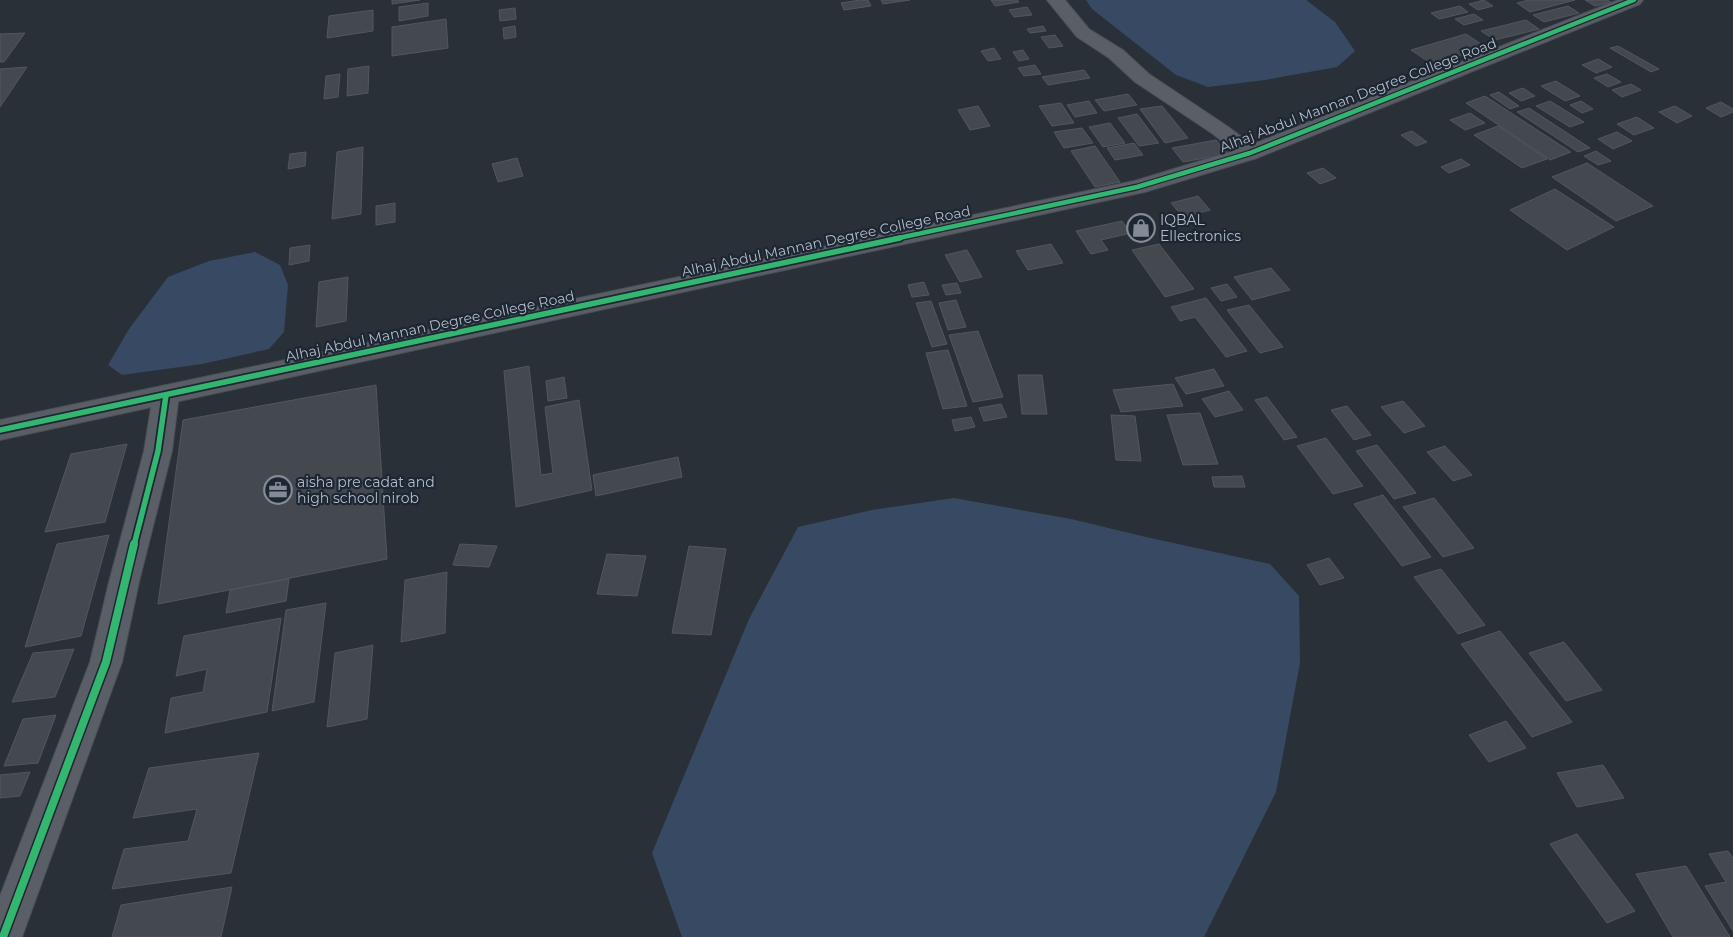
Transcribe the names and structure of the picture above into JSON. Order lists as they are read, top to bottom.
{
  "streets": {
    "street": ["Alhaj Abdul Mannan Degree College Road"]
  },
  "places": {
    "shop": ["IQBAL Ellectronics"],
    "office": ["aisha pre cadat and high school nirob"]
  }
}
